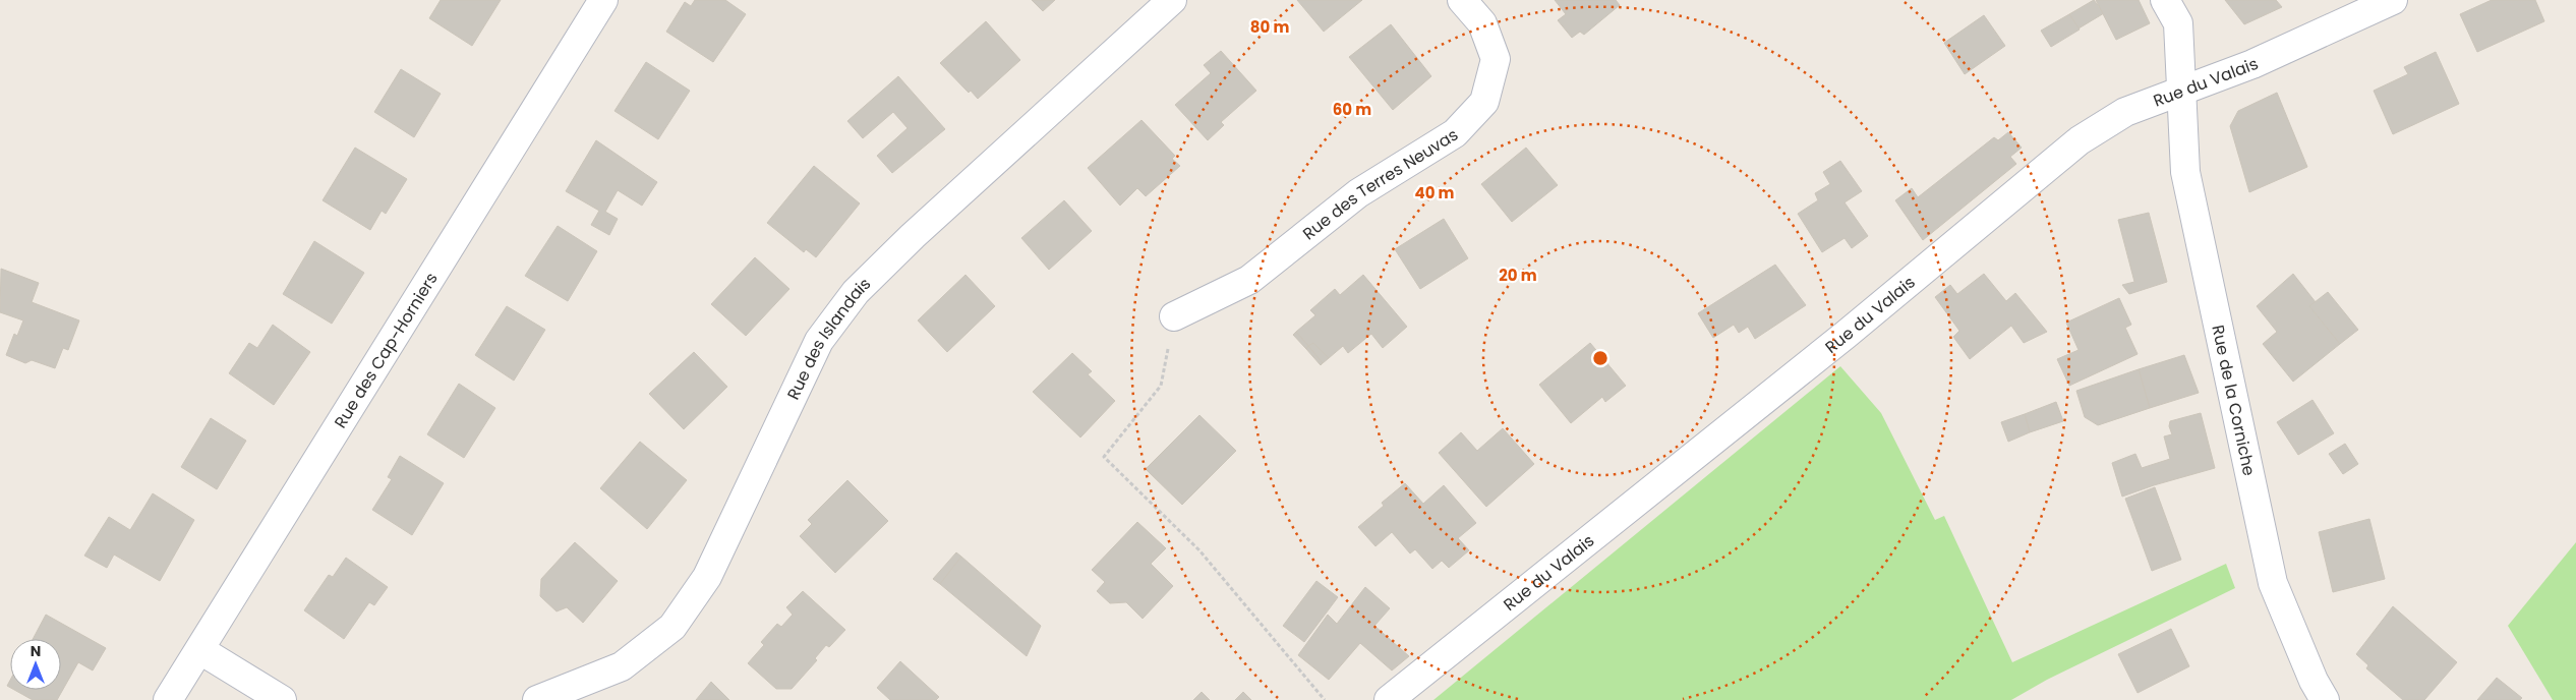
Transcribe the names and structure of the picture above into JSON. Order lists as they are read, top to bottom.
{
  "streets": {
    "street": [
      "Rue du Valais",
      "Rue des Terres Neuvas",
      "Rue des Islandais",
      "Rue des Cap-Horniers",
      "Rue de la Corniche"
    ]
  },
  "crossings": [
    ["Rue du Valais", "Rue de la Corniche"]
  ],
  "north": "top",
  "rings": [
    "80 m",
    "60 m",
    "40 m",
    "20 m"
  ]
}
